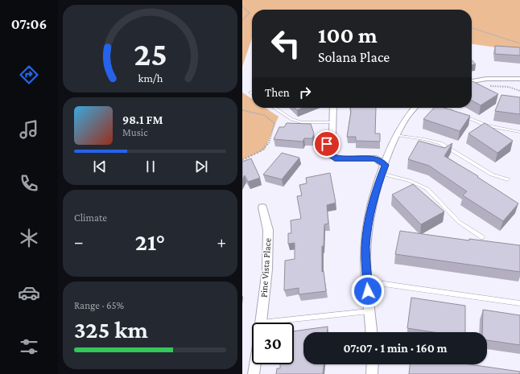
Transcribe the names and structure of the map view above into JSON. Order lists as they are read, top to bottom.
{
  "streets": {
    "street": ["Pine Vista Place"]
  },
  "page": {
    "tabs": "07:06",
    "turn": ["100 m", "Solana Place"],
    "then": "Then",
    "song": ["98.1 FM", "Music"],
    "tile": [
      "Climate",
      ["Range · 65%", "325 km"]
    ],
    "heat": ["−", "21°", "+"],
    "limit": "30",
    "trip": "07:07 · 1 min · 160 m",
    "gauge": ["25", "km/h"]
  }
}
